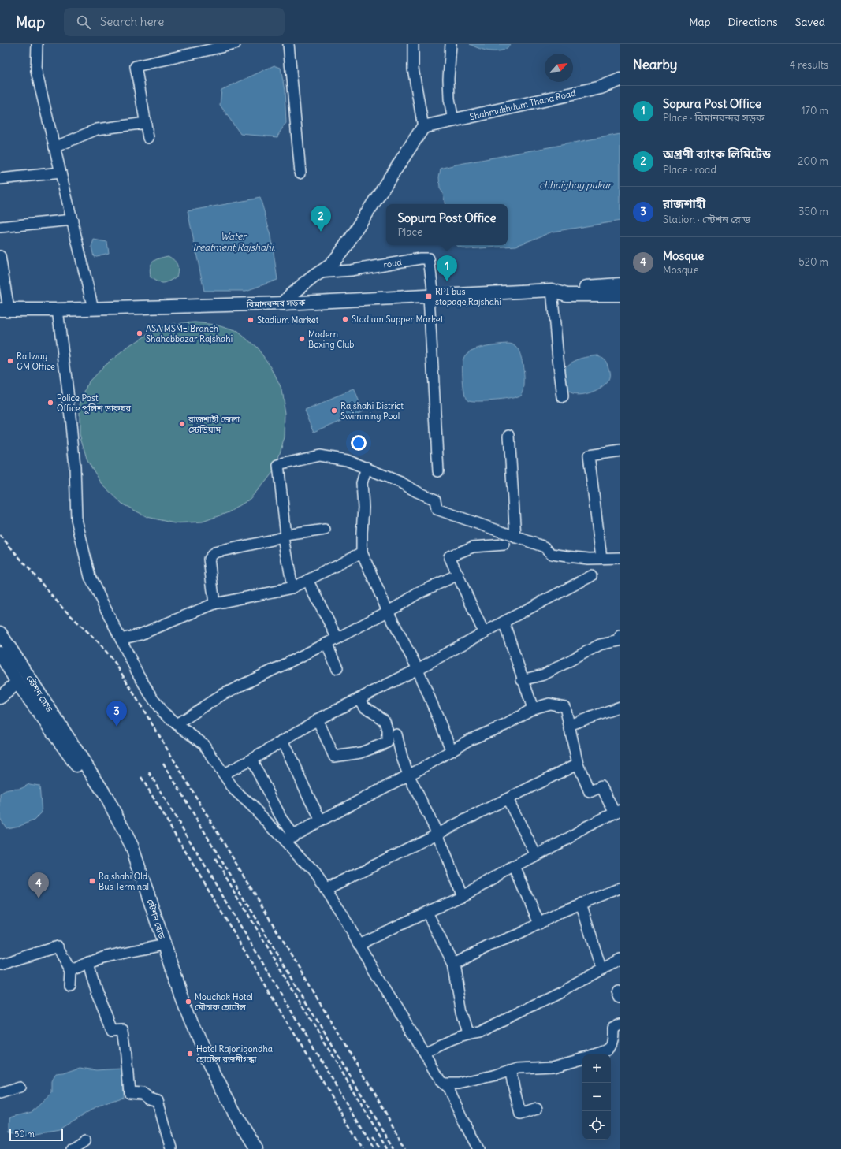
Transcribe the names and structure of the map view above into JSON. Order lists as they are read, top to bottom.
{
  "streets": {
    "main road": ["Shahmukhdum Thana Road", "বিমানবন্দর সড়ক", "স্টেশন রোড"],
    "street": ["road"]
  },
  "crossings": [
    ["road", "বিমানবন্দর সড়ক"]
  ],
  "water": ["chhaighay pukur", "Water Treatment,Rajshahi."],
  "places": {
    "transit": ["RPI bus stopage,Rajshahi", "Rajshahi Old Bus Terminal"],
    "other": [
      "Stadium Supper Market",
      "Stadium Market",
      "ASA MSME Branch Shahebbazar Rajshahi",
      "Modern Boxing Club",
      "Railway GM Office",
      "Police Post Office পুলিশ ডাকঘর",
      "Rajshahi District Swimming Pool",
      "রাজশাহী জেলা স্টেডিয়াম",
      "Mouchak Hotel মৌচাক হোটেল",
      "Hotel Rajonigondha হোটেল রজনীগন্ধা"
    ]
  },
  "scale_bar": "50 m",
  "north": "top right",
  "page": {
    "header": "Map",
    "search": "Search here",
    "nav": ["Map", "Directions", "Saved"],
    "heading": ["Nearby", "4 results"],
    "list": [
      {
        "mark": "1",
        "name": "Sopura Post Office",
        "note": "Place · বিমানবন্দর সড়ক",
        "value": "170 m"
      },
      {
        "mark": "2",
        "name": "অগ্রণী ব্যাংক লিমিটেড",
        "note": "Place · road",
        "value": "200 m"
      },
      {
        "mark": "3",
        "name": "রাজশাহী",
        "note": "Station · স্টেশন রোড",
        "value": "350 m"
      },
      {
        "mark": "4",
        "name": "Mosque",
        "note": "Mosque",
        "value": "520 m"
      }
    ],
    "popup": ["Sopura Post Office", "Place"],
    "pins": [
      "2",
      "1",
      "3",
      "4"
    ],
    "map_buttons": ["+", "−"],
    "scale": "50 m"
  }
}
